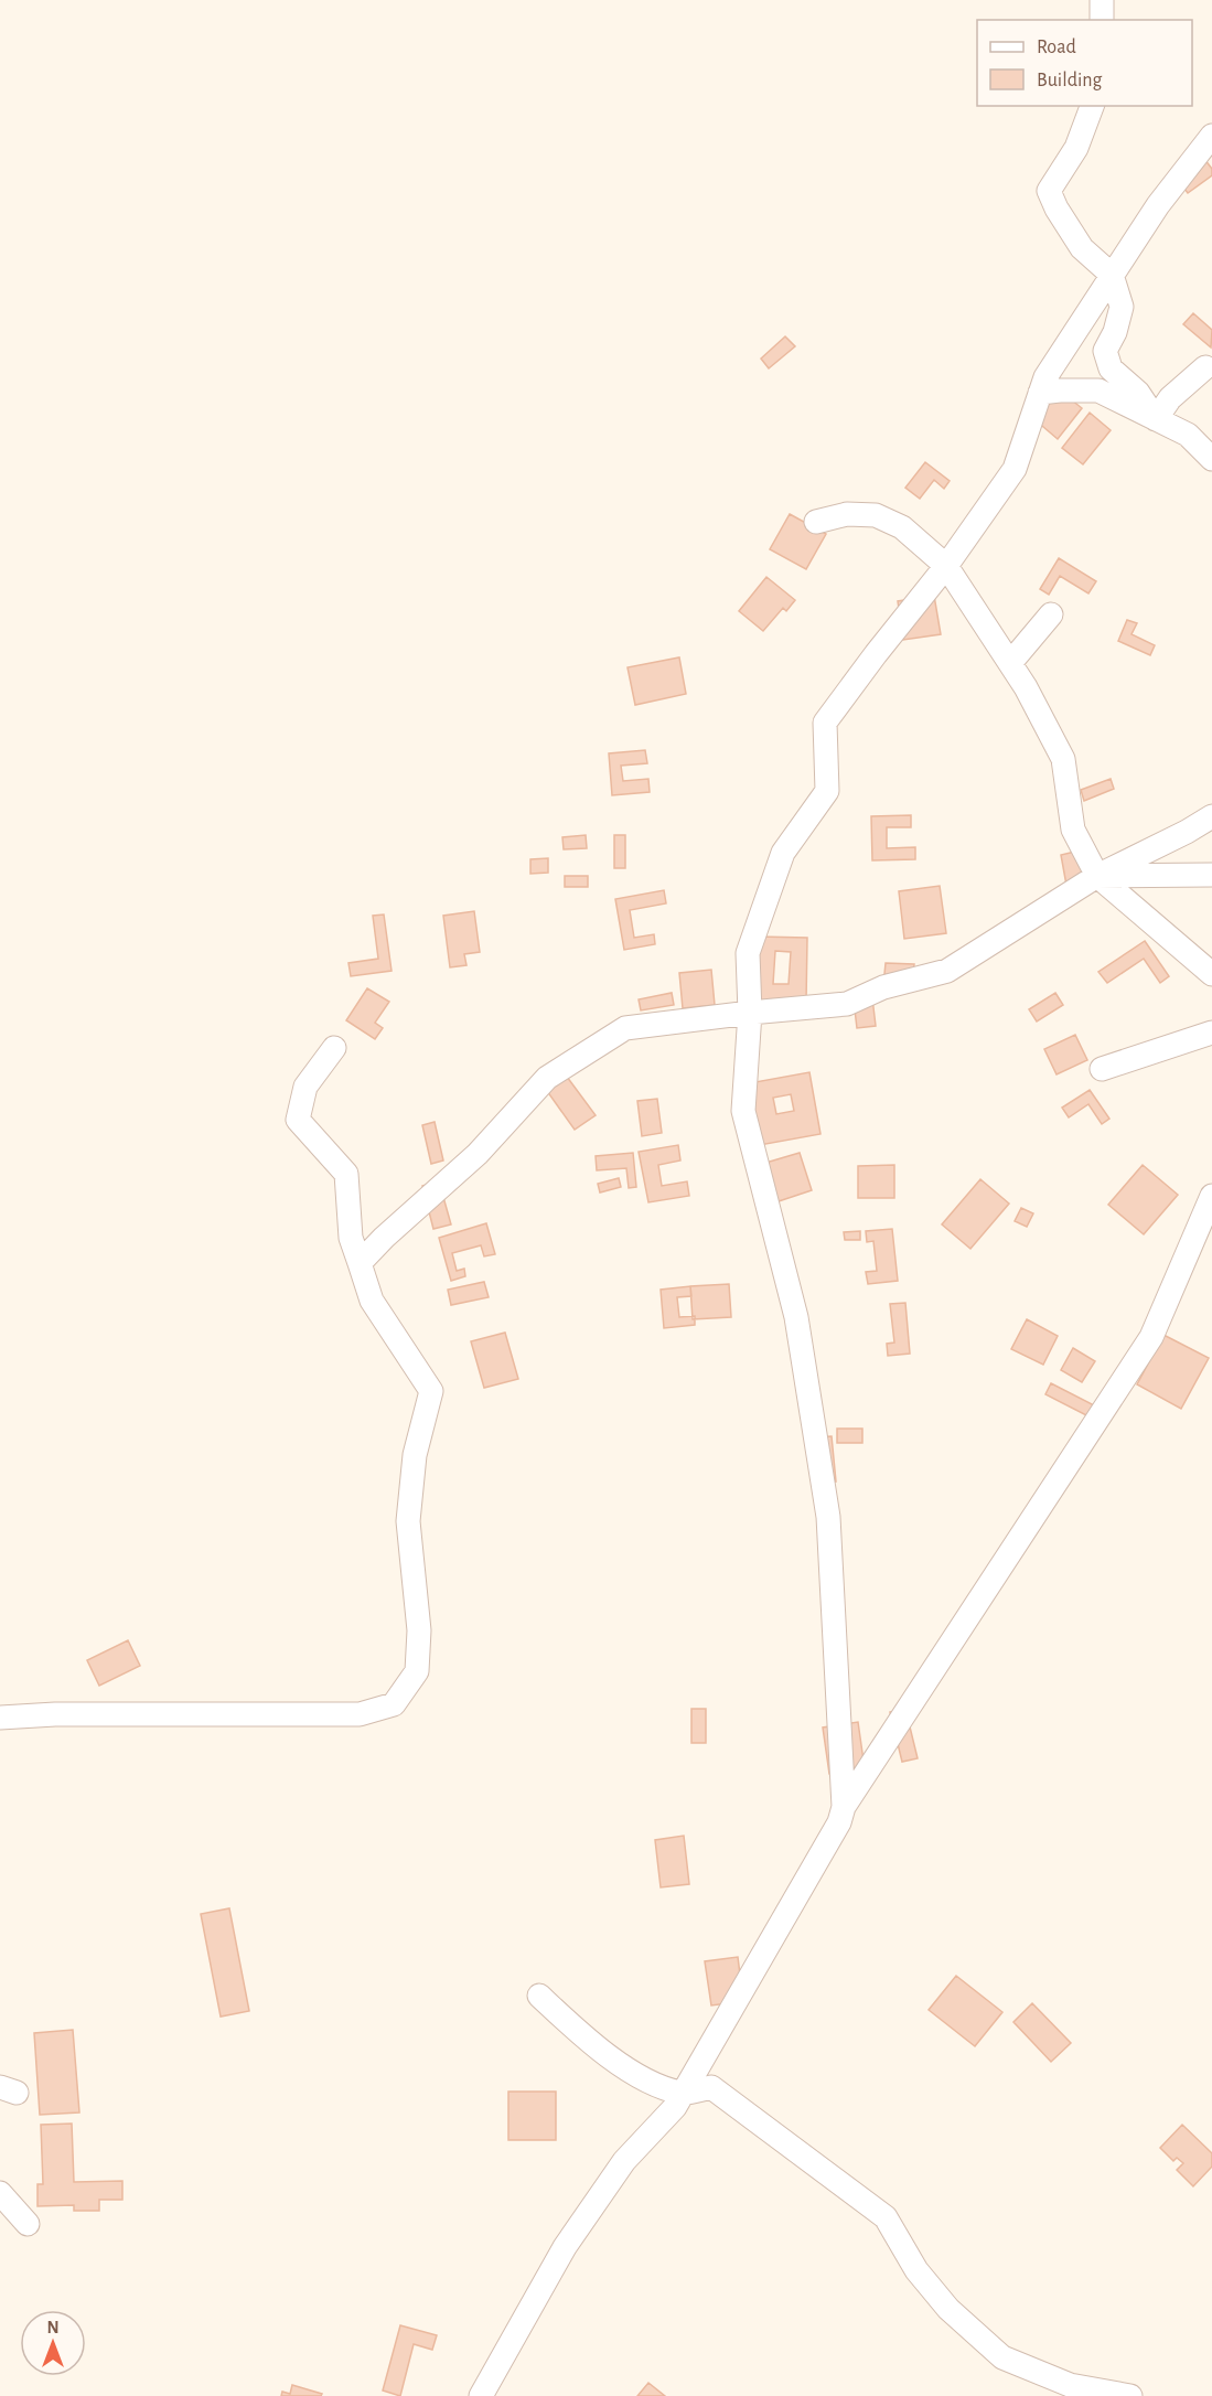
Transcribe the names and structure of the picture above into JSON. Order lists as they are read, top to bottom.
{
  "legend": ["Road", "Building"],
  "north": "top"
}
